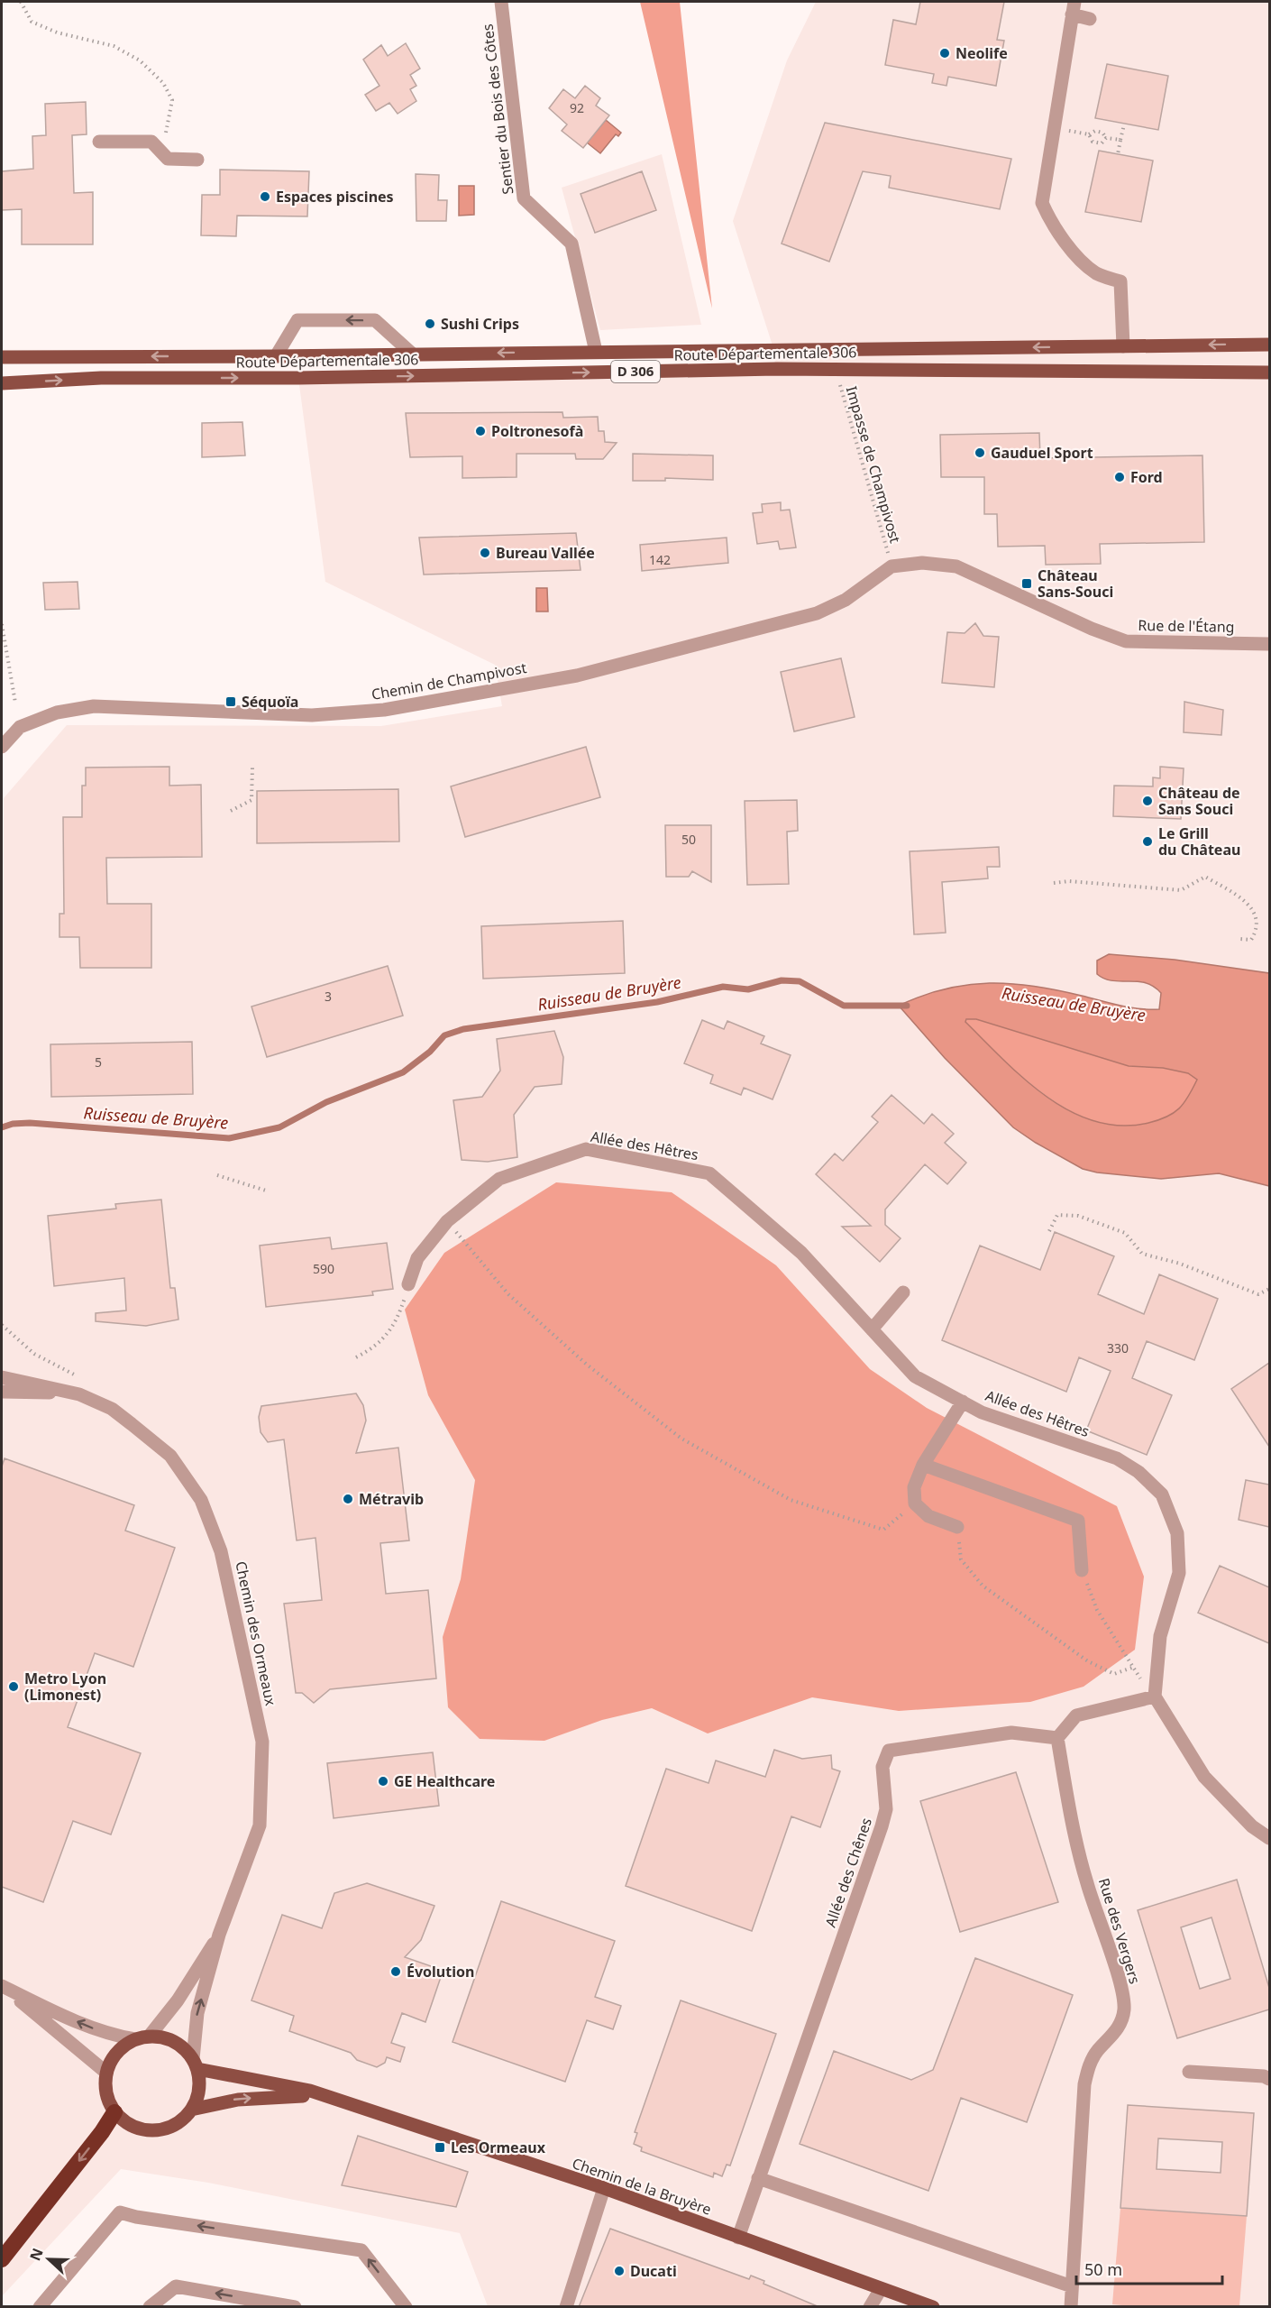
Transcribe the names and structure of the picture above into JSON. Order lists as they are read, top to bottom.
{
  "streets": {
    "main road": ["Route Départementale 306", "D 306", "Chemin de la Bruyère"],
    "street": [
      "Sentier du Bois des Côtes",
      "Rue de l'Étang",
      "Chemin de Champivost",
      "Allée des Hêtres",
      "Chemin des Ormeaux",
      "Allée des Chênes",
      "Rue des Vergers"
    ],
    "path": ["Impasse de Champivost"]
  },
  "crossings": [
    ["Sentier du Bois des Côtes", "Route Départementale 306"],
    ["Route Départementale 306", "Impasse de Champivost"],
    ["Impasse de Champivost", "Rue de l'Étang"],
    ["Impasse de Champivost", "Chemin de Champivost"],
    ["Rue de l'Étang", "Chemin de Champivost"],
    ["Chemin des Ormeaux", "Chemin de la Bruyère"],
    ["Allée des Chênes", "Rue des Vergers"],
    ["Allée des Chênes", "Chemin de la Bruyère"]
  ],
  "water": ["Ruisseau de Bruyère"],
  "places": {
    "other": [
      "Neolife",
      "Espaces piscines",
      "Sushi Crips",
      "Poltronesofà",
      "Gauduel Sport",
      "Ford",
      "Bureau Vallée",
      "Château de Sans Souci",
      "Le Grill du Château",
      "Métravib",
      "Metro Lyon (Limonest)",
      "GE Healthcare",
      "Évolution",
      "Ducati"
    ],
    "transit": ["Château Sans-Souci", "Séquoïa", "Les Ormeaux"]
  },
  "house_numbers": [
    "92",
    "142",
    "50",
    "3",
    "5",
    "590",
    "330"
  ],
  "scale_bar": "50 m",
  "north": "left"
}
